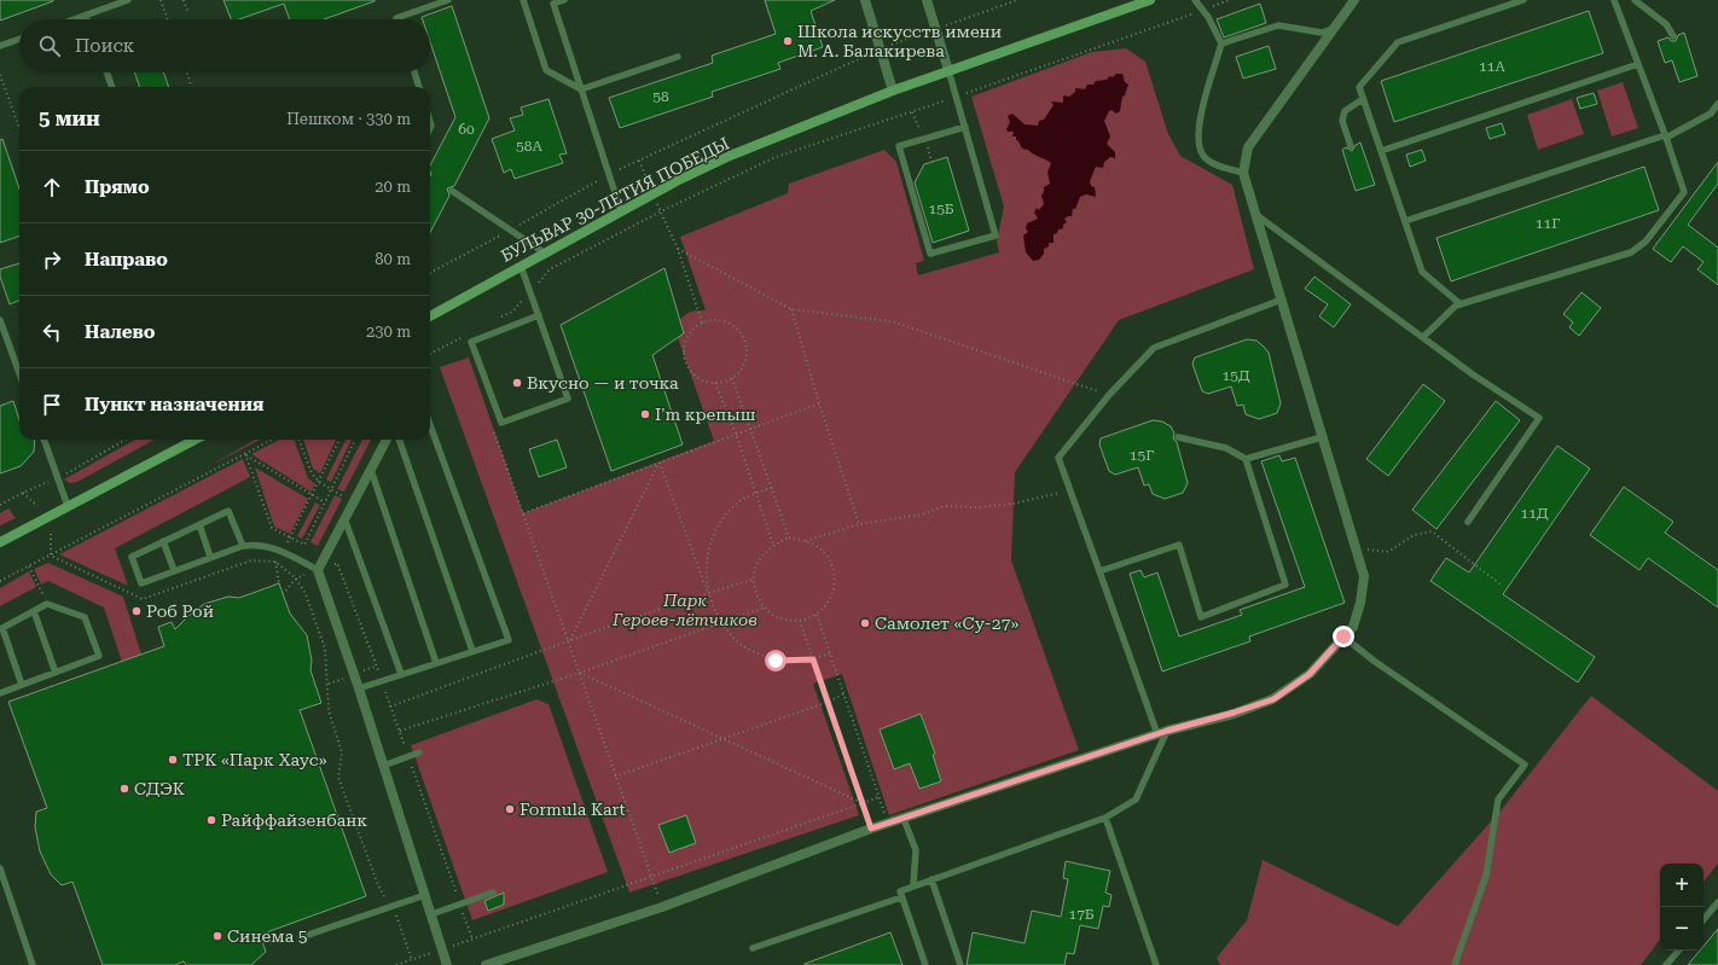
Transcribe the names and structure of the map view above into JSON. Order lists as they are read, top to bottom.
{
  "streets": {
    "main road": ["БУЛЬВАР 30-ЛЕТИЯ ПОБЕДЫ"]
  },
  "parks": ["Парк Героев-лётчиков"],
  "places": [
    "Школа искусств имени М. А. Балакирева",
    "Вкусно — и точка",
    "I'm крепыш",
    "Роб Рой",
    "Самолет «Су-27»",
    "ТРК «Парк Хаус»",
    "СДЭК",
    "Formula Kart",
    "Райффайзенбанк",
    "Синема 5"
  ],
  "house_numbers": [
    "11А",
    "58",
    "60",
    "58А",
    "15Б",
    "11Г",
    "15Д",
    "15Г",
    "11Д",
    "17Б"
  ],
  "page": {
    "search": "Поиск",
    "heading": ["5 мин", "Пешком · 330 m"],
    "list": [
      ["Прямо", "20 m"],
      ["Направо", "80 m"],
      ["Налево", "230 m"],
      "Пункт назначения"
    ],
    "map_buttons": ["+", "−"]
  }
}
